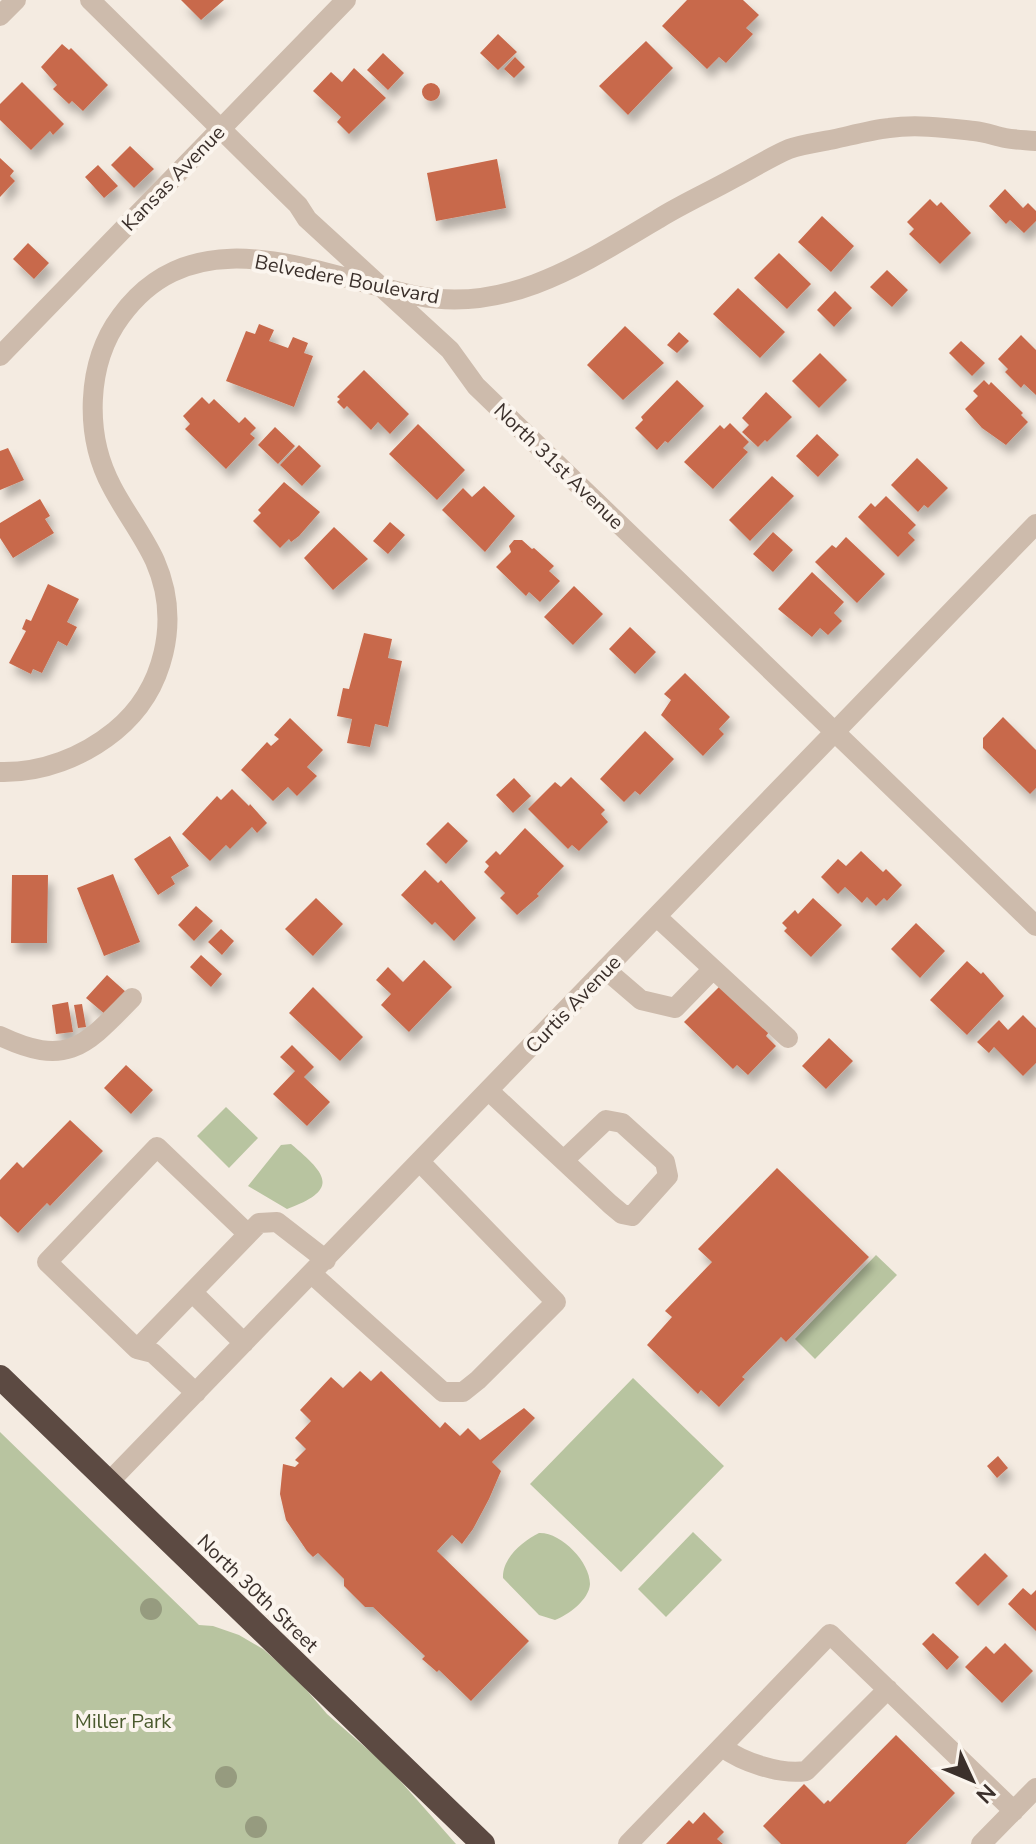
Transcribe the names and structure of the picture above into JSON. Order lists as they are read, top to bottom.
{
  "streets": {
    "highway": ["North 30th Street"],
    "street": [
      "Kansas Avenue",
      "Belvedere Boulevard",
      "North 31st Avenue",
      "Curtis Avenue"
    ]
  },
  "crossings": [
    ["Kansas Avenue", "North 31st Avenue"],
    ["Belvedere Boulevard", "North 31st Avenue"],
    ["North 31st Avenue", "Curtis Avenue"],
    ["Curtis Avenue", "North 30th Street"]
  ],
  "parks": ["Miller Park"],
  "north": "bottom right"
}
